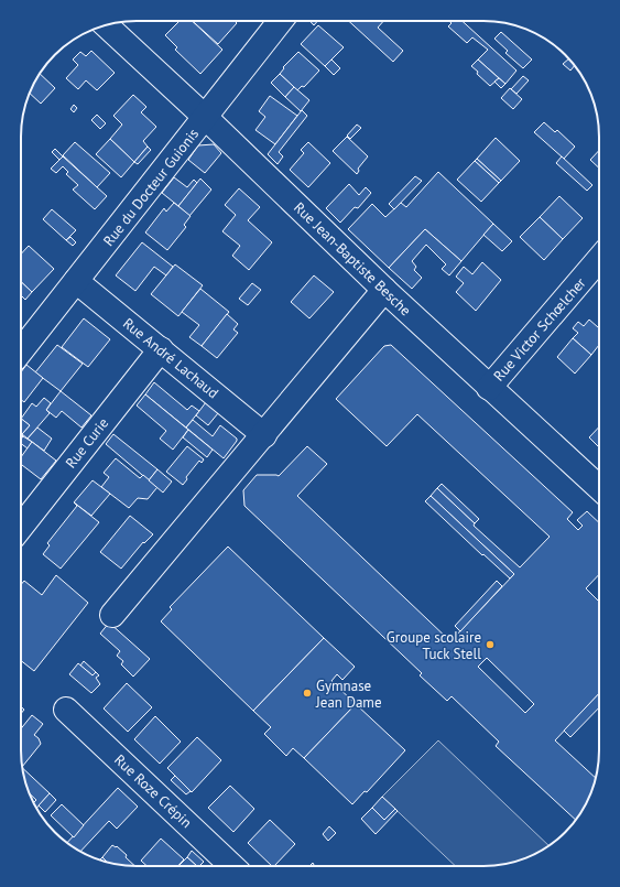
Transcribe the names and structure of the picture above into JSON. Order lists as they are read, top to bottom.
{
  "streets": {
    "street": [
      "Rue du Docteur Guionis",
      "Rue Jean-Baptiste Besche",
      "Rue Victor Schœlcher",
      "Rue André Lachaud",
      "Rue Curie",
      "Rue Roze Crépin"
    ]
  },
  "crossings": [
    ["Rue du Docteur Guionis", "Rue Jean-Baptiste Besche"],
    ["Rue du Docteur Guionis", "Rue André Lachaud"],
    ["Rue Jean-Baptiste Besche", "Rue Victor Schœlcher"],
    ["Rue André Lachaud", "Rue Curie"]
  ],
  "places": ["Groupe scolaire Tuck Stell", "Gymnase Jean Dame"]
}
